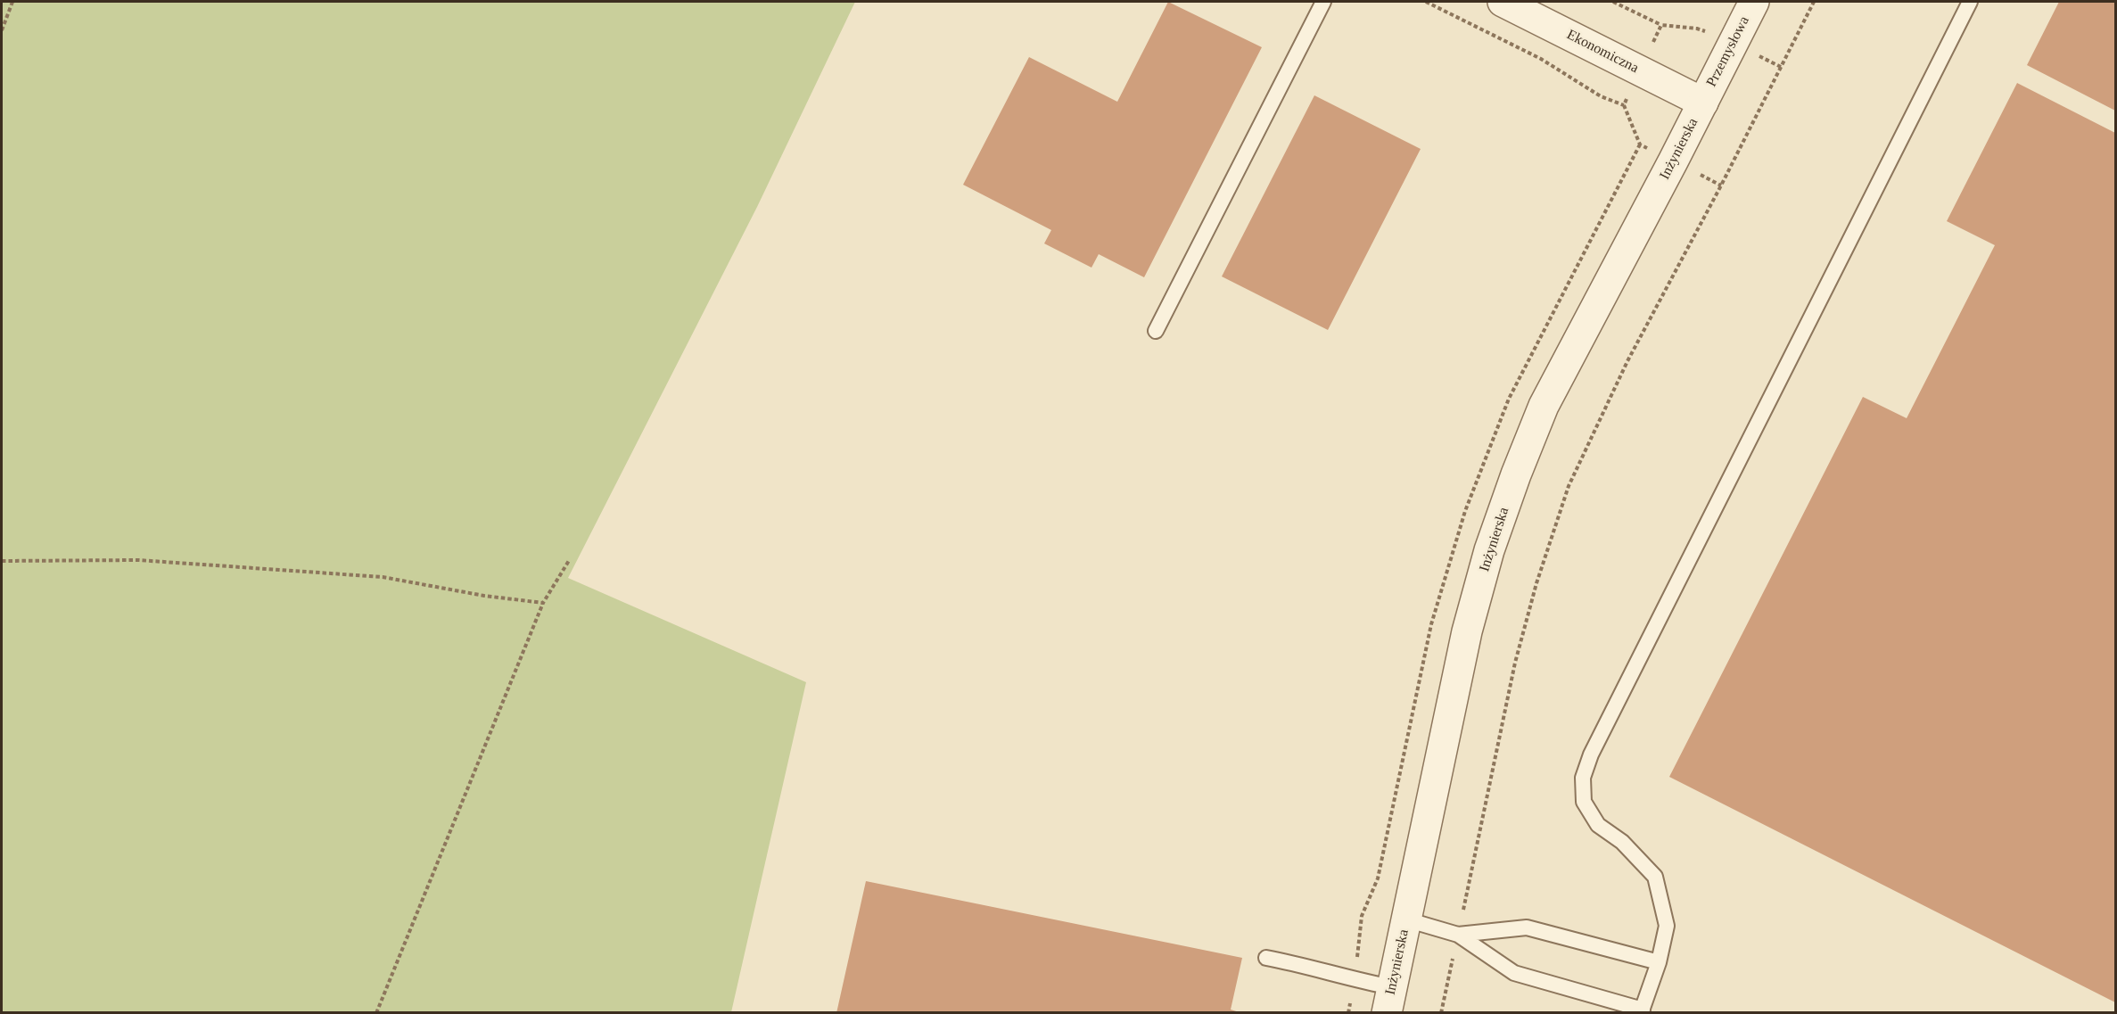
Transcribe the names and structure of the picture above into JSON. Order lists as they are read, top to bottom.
{
  "streets": {
    "street": ["Ekonomiczna", "Przemysłowa", "Inżynierska"]
  },
  "crossings": [
    ["Ekonomiczna", "Przemysłowa"],
    ["Ekonomiczna", "Inżynierska"],
    ["Przemysłowa", "Inżynierska"]
  ]
}
